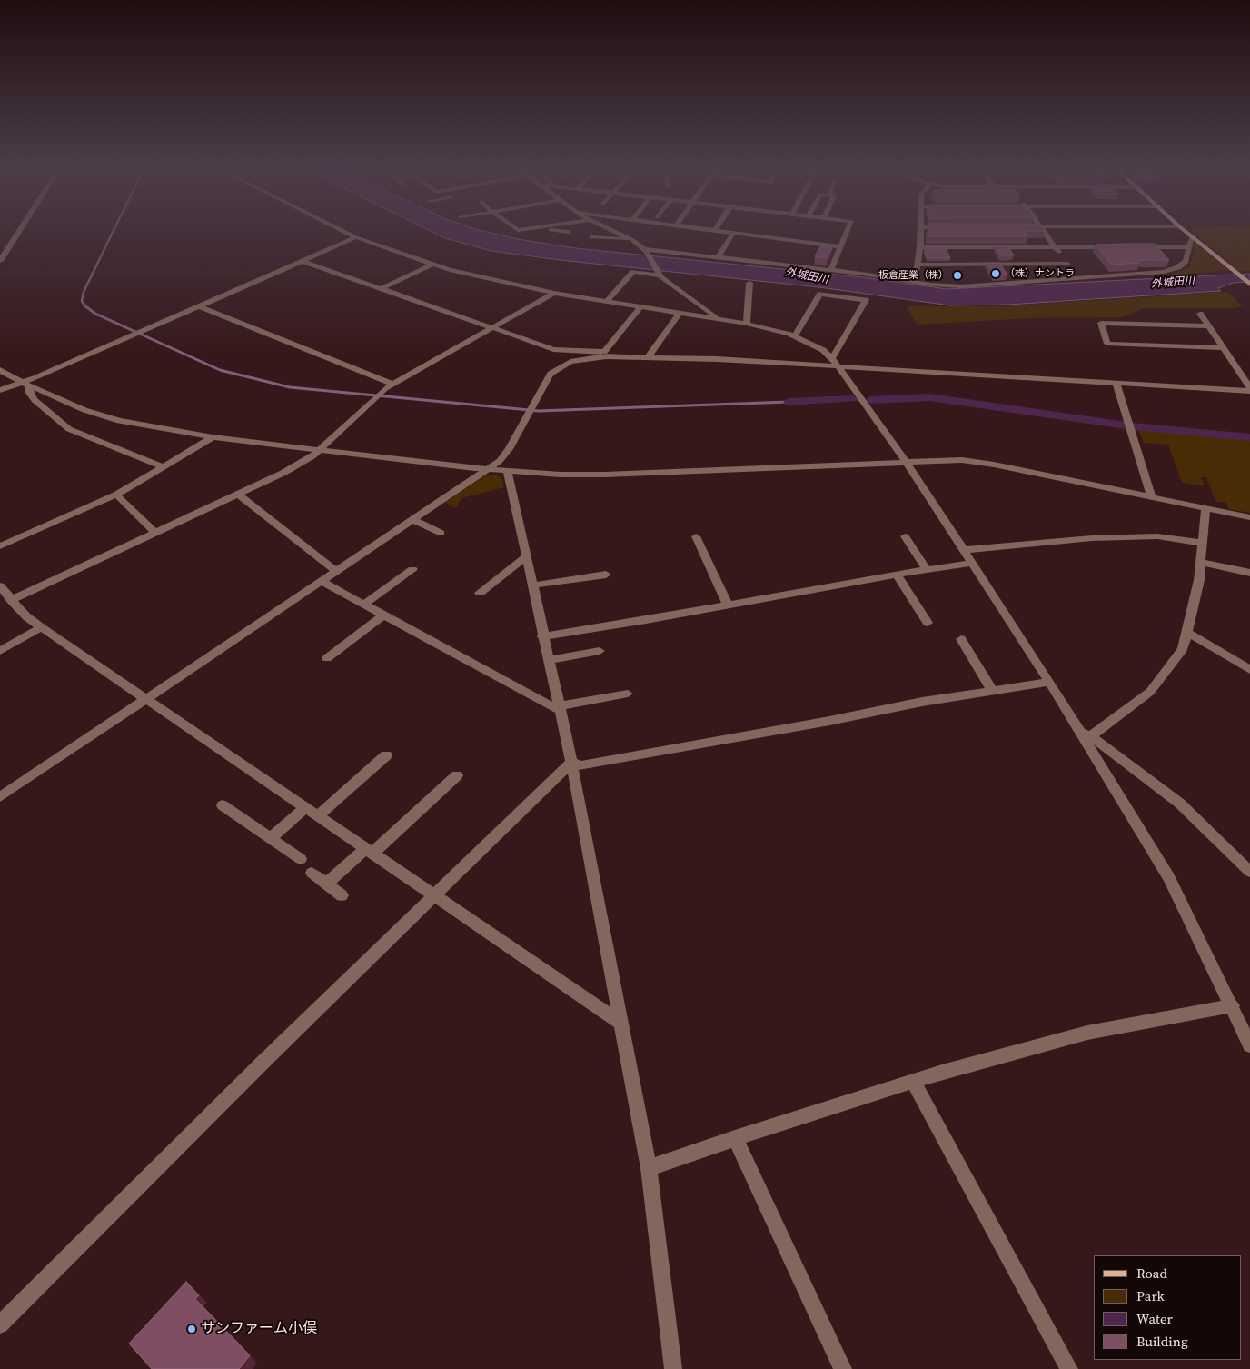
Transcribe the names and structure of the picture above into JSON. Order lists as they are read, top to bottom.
{
  "water": ["外城田川"],
  "places": ["（株）ナントラ", "板倉産業（株）", "サンファーム小俣"],
  "legend": [
    "Road",
    "Park",
    "Water",
    "Building"
  ]
}
